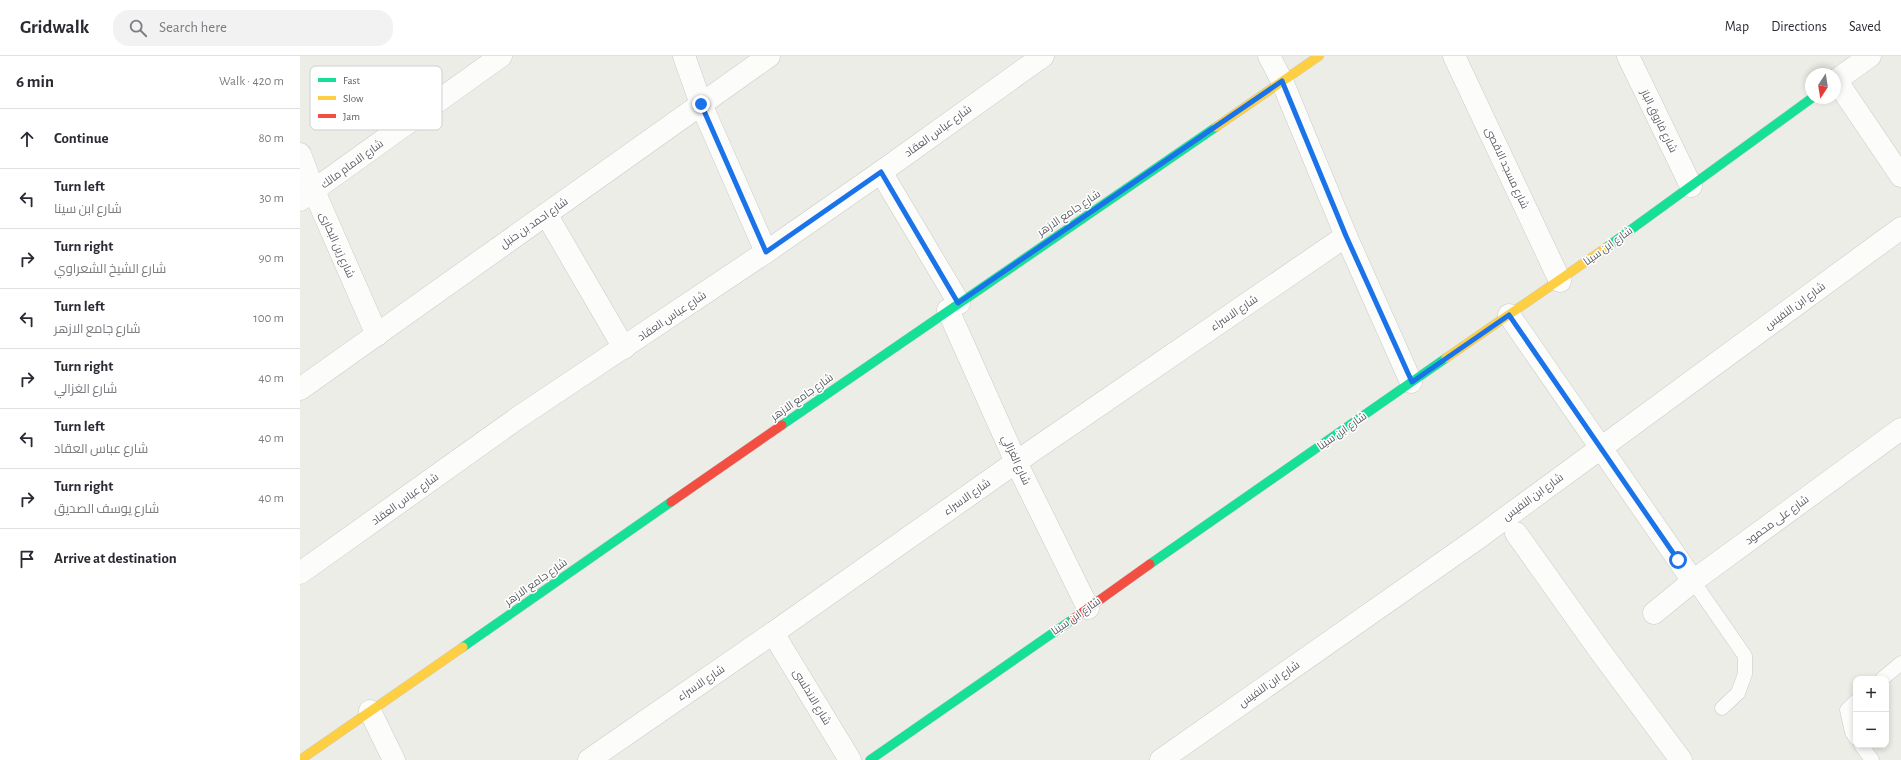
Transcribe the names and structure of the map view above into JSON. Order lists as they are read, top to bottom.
{
  "streets": {
    "street": [
      "شارع فاروق الباز",
      "شارع عباس العقاد",
      "شارع الامام مالك",
      "شارع مسجد الاقصى",
      "شارع جامع الازهر",
      "شارع احمد بن حنبل",
      "شارع زين البخارى",
      "شارع ابن سينا",
      "شارع ابن النفيس",
      "شارع الاسراء",
      "شارع الغزالي",
      "شارع على محمود",
      "شارع الاندلسى"
    ]
  },
  "crossings": [
    ["شارع فاروق الباز", "شارع ابن سينا"],
    ["شارع عباس العقاد", "شارع الغزالي"],
    ["شارع الامام مالك", "شارع زين البخارى"],
    ["شارع مسجد الاقصى", "شارع ابن سينا"],
    ["شارع جامع الازهر", "شارع الغزالي"],
    ["شارع احمد بن حنبل", "شارع زين البخارى"],
    ["شارع ابن سينا", "شارع الغزالي"],
    ["شارع الاسراء", "شارع الغزالي"],
    ["شارع الاسراء", "شارع الاندلسى"]
  ],
  "legend": ["Fast", "Slow", "Jam"],
  "north": "bottom",
  "page": {
    "header": "Gridwalk",
    "search": "Search here",
    "nav": ["Map", "Directions", "Saved"],
    "heading": ["6 min", "Walk · 420 m"],
    "list": [
      ["Continue", "80 m"],
      ["Turn left", "شارع ابن سينا", "30 m"],
      ["Turn right", "شارع الشيخ الشعراوي", "90 m"],
      ["Turn left", "شارع جامع الازهر", "100 m"],
      ["Turn right", "شارع الغزالي", "40 m"],
      ["Turn left", "شارع عباس العقاد", "40 m"],
      ["Turn right", "شارع يوسف الصديق", "40 m"],
      "Arrive at destination"
    ],
    "map_buttons": ["+", "−"]
  }
}
